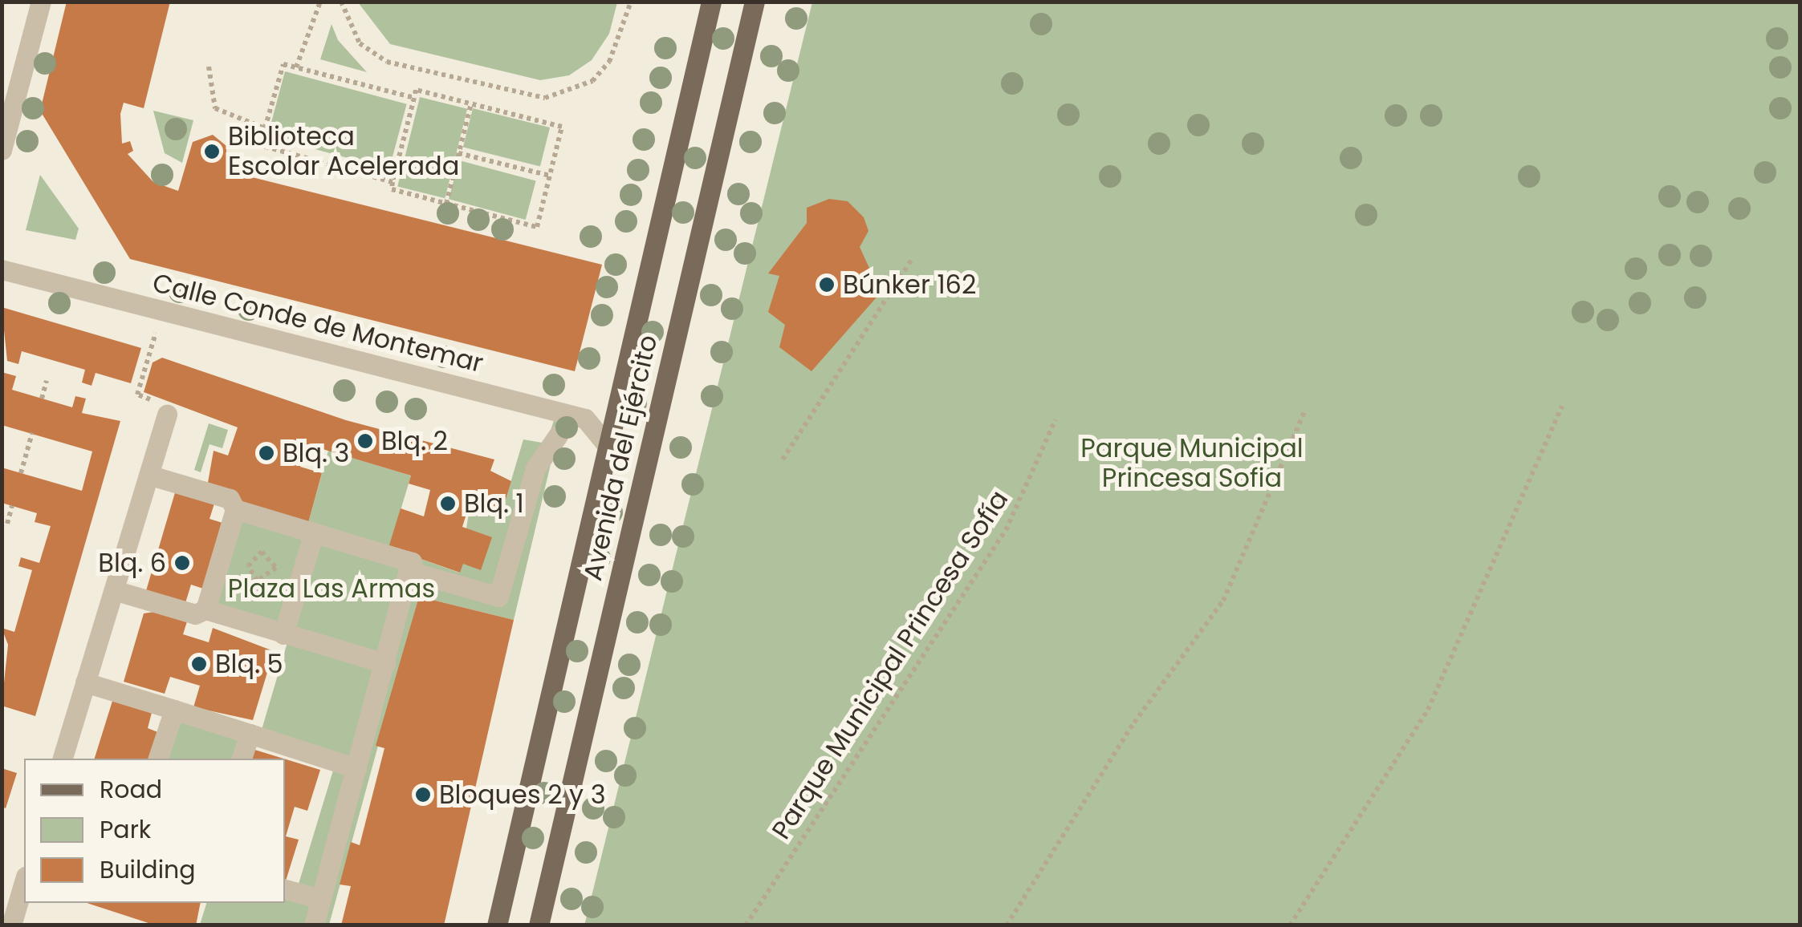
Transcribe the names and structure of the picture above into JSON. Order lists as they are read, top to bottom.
{
  "streets": {
    "main road": ["Avenida del Ejército"],
    "street": ["Calle Conde de Montemar"],
    "path": ["Parque Municipal Princesa Sofía"]
  },
  "crossings": [
    ["Calle Conde de Montemar", "Avenida del Ejército"]
  ],
  "parks": ["Parque Municipal Princesa Sofia", "Plaza Las Armas"],
  "places": [
    "Biblioteca Escolar Acelerada",
    "Búnker 162",
    "Blq. 2",
    "Blq. 3",
    "Blq. 1",
    "Blq. 6",
    "Blq. 5",
    "Bloques 2 y 3"
  ],
  "legend": ["Road", "Park", "Building"]
}
